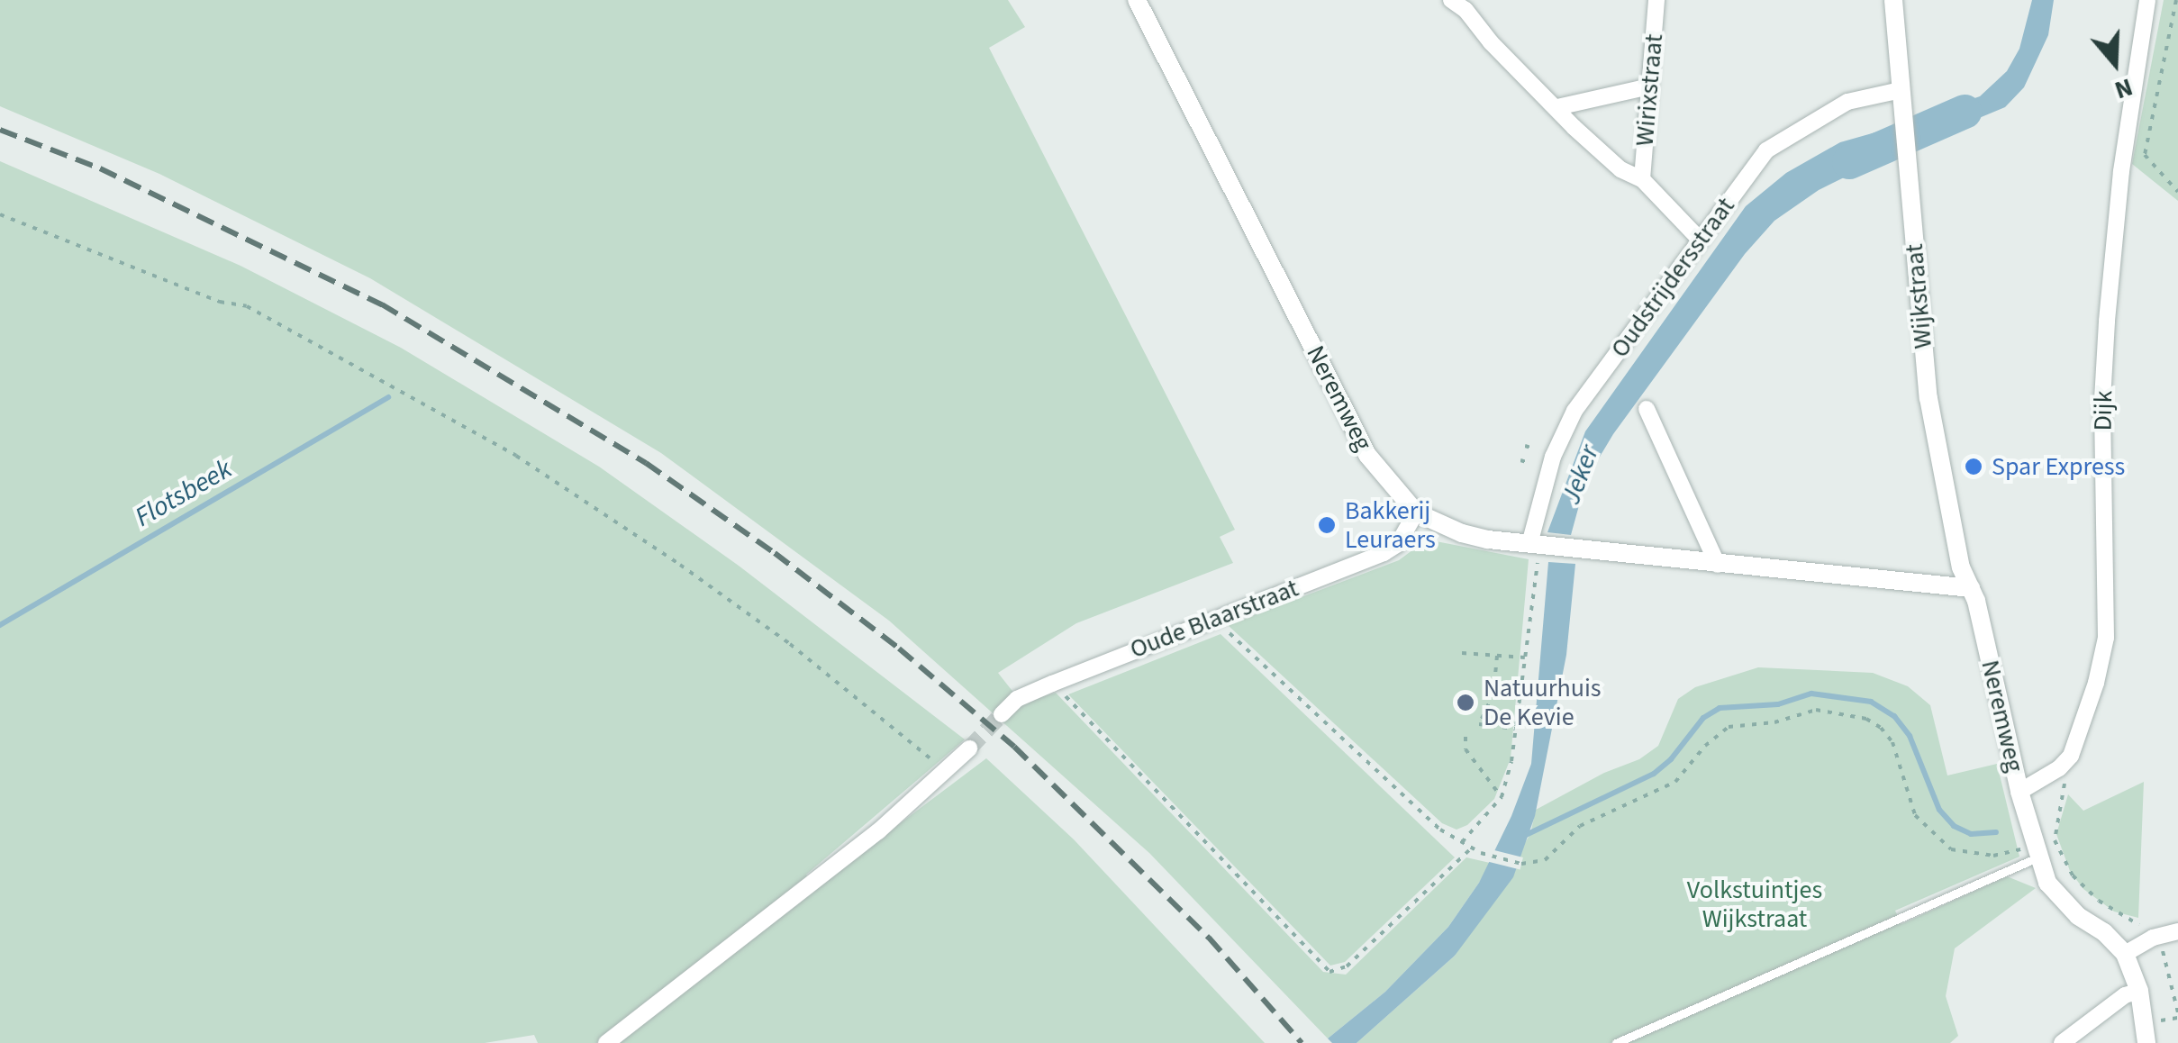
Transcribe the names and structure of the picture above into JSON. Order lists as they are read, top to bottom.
{
  "streets": {
    "street": [
      "Wirixstraat",
      "Oudstrijdersstraat",
      "Wijkstraat",
      "Neremweg",
      "Dijk",
      "Oude Blaarstraat"
    ]
  },
  "crossings": [
    ["Oudstrijdersstraat", "Wijkstraat"],
    ["Oudstrijdersstraat", "Neremweg"],
    ["Wijkstraat", "Neremweg"],
    ["Neremweg", "Oude Blaarstraat"]
  ],
  "water": ["Jeker", "Flotsbeek"],
  "parks": ["Volkstuintjes Wijkstraat"],
  "places": ["Spar Express", "Bakkerij Leuraers", "Natuurhuis De Kevie"],
  "north": "bottom"
}
